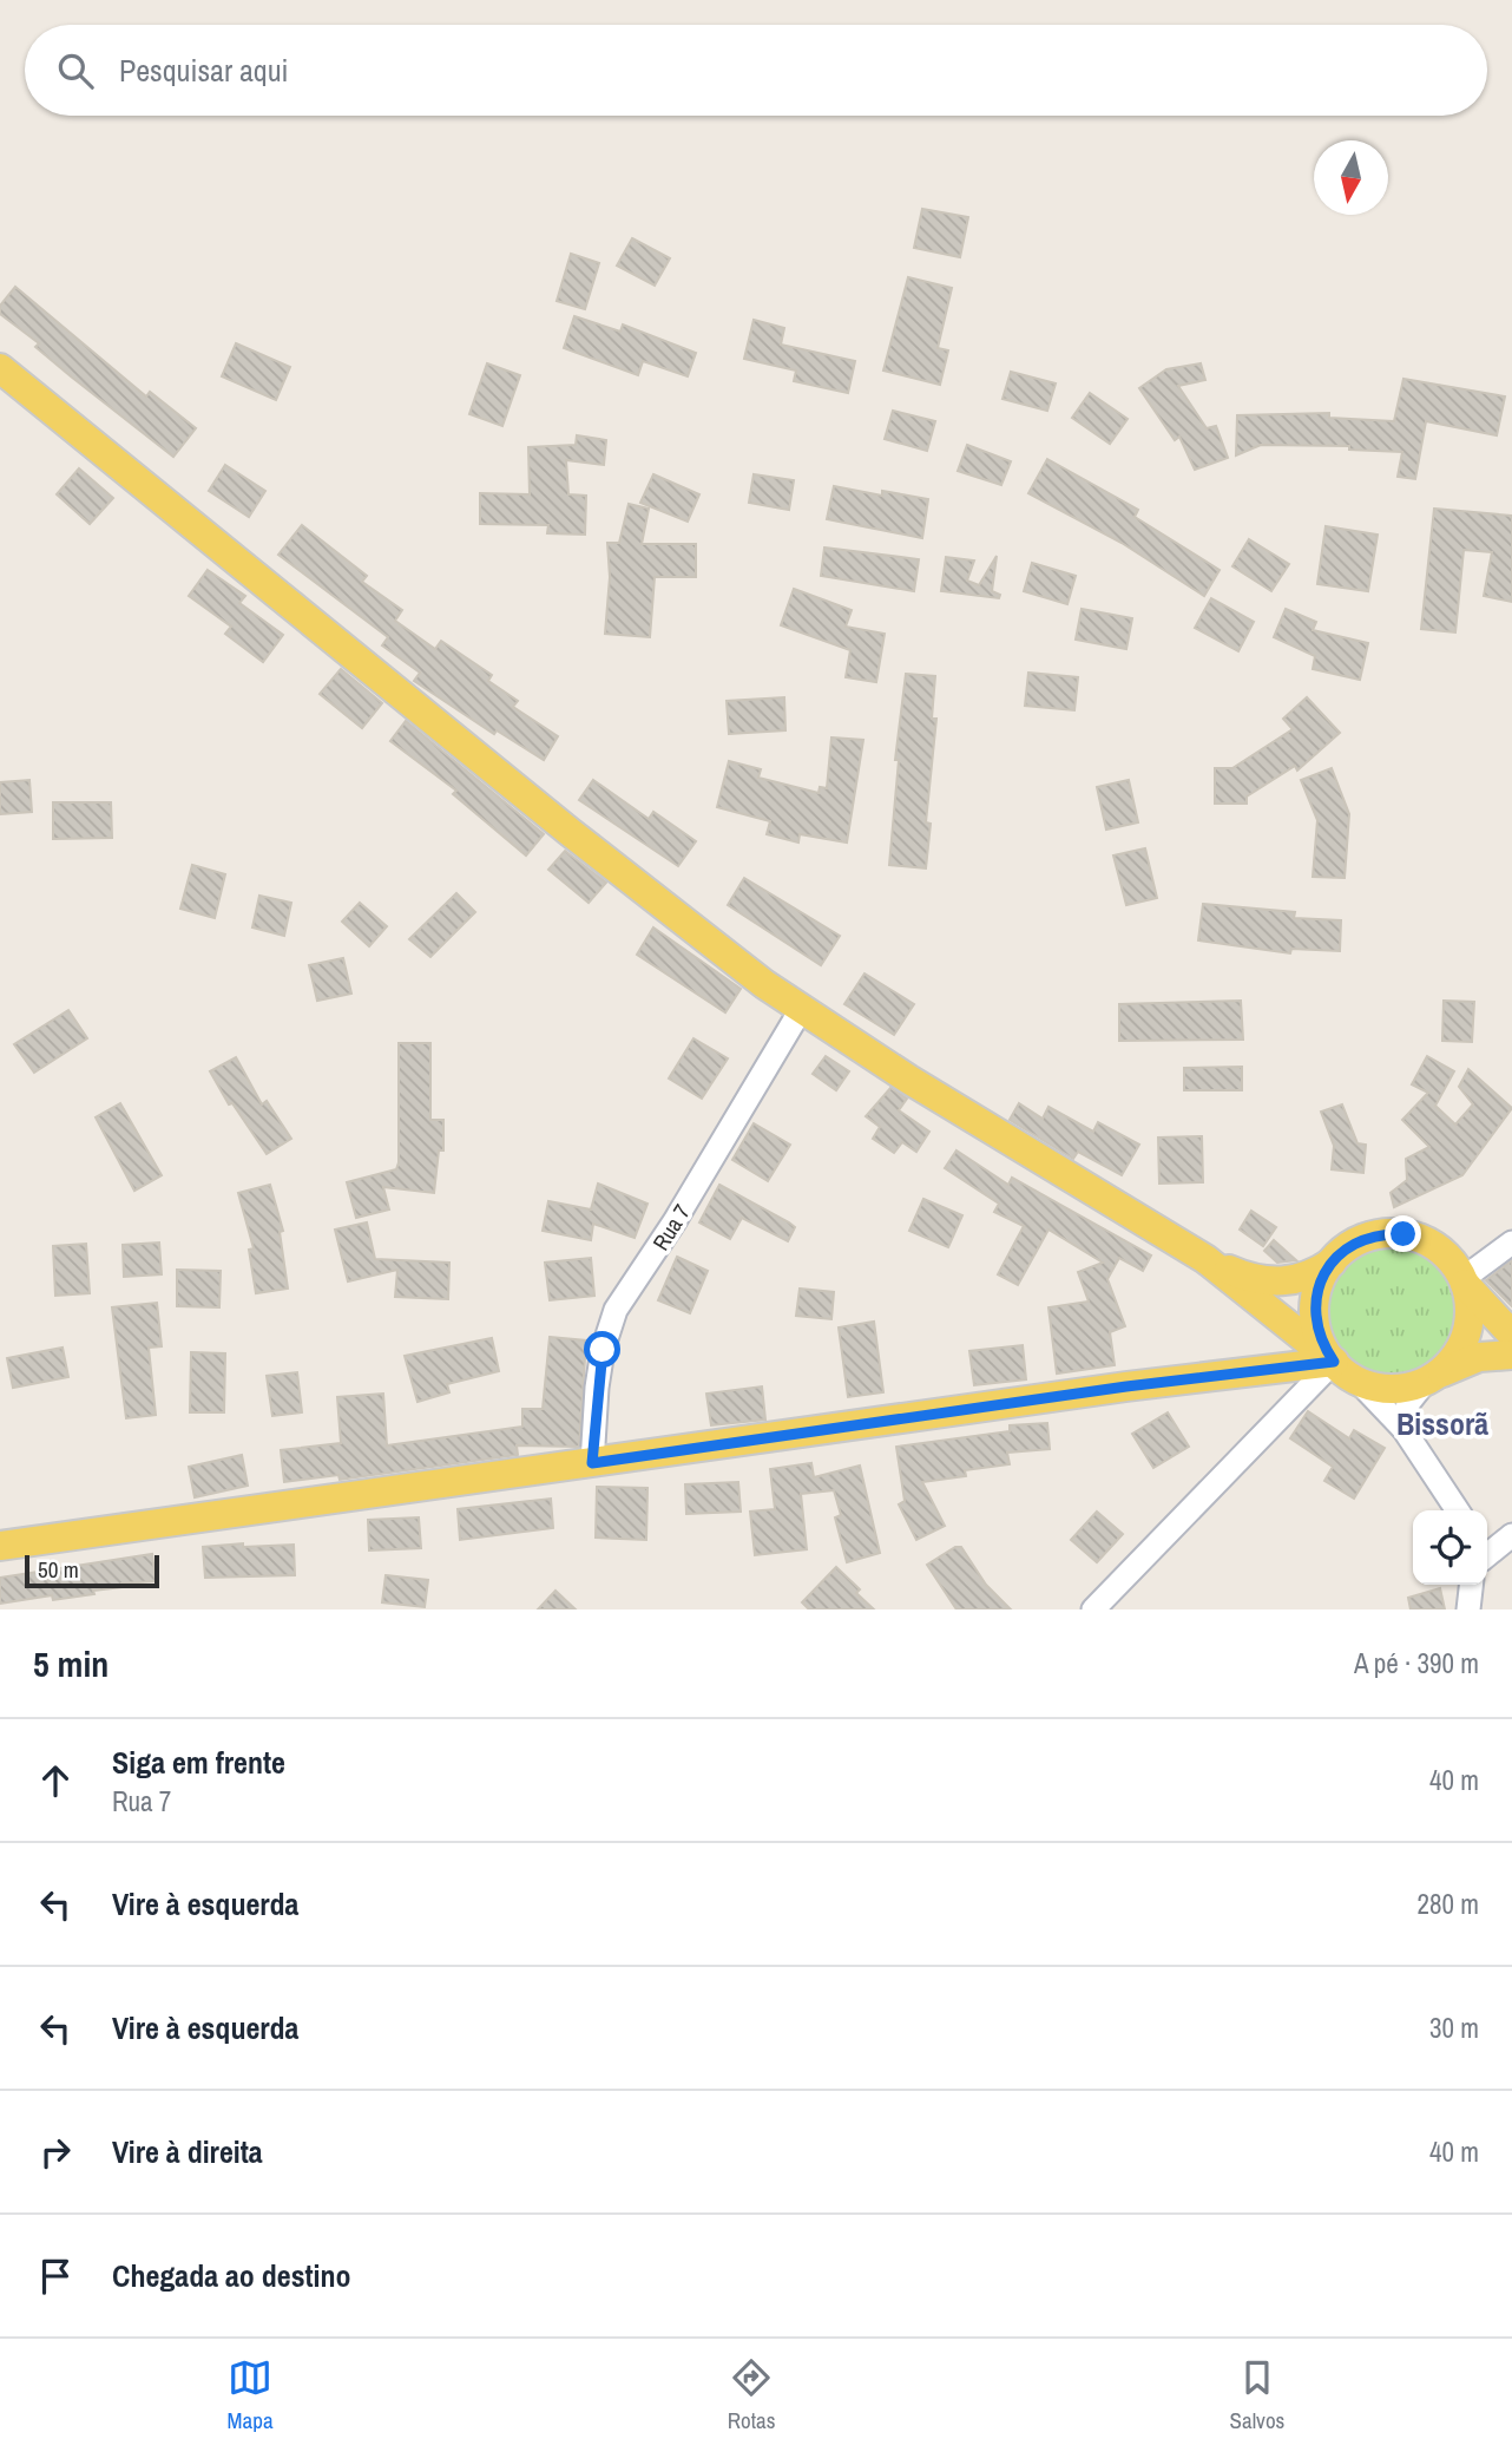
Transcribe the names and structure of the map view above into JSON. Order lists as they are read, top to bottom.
{
  "streets": {
    "street": ["Rua 7"]
  },
  "districts": ["Bissorã"],
  "scale_bar": "50 m",
  "north": "bottom",
  "page": {
    "search": "Pesquisar aqui",
    "scale": "50 m",
    "heading": ["5 min", "A pé · 390 m"],
    "list": [
      ["Siga em frente", "Rua 7", "40 m"],
      ["Vire à esquerda", "280 m"],
      ["Vire à esquerda", "30 m"],
      ["Vire à direita", "40 m"],
      "Chegada ao destino"
    ],
    "nav": ["Mapa", "Rotas", "Salvos"]
  }
}
